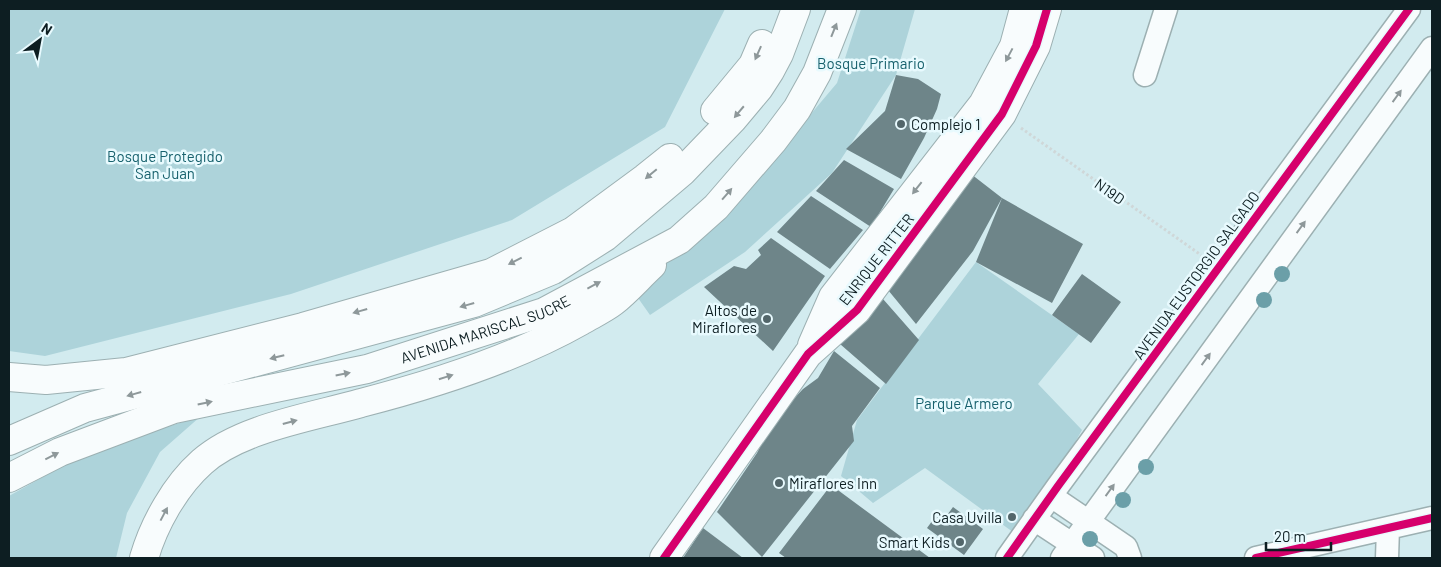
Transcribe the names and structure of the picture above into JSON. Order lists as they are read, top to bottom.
{
  "streets": {
    "main road": ["ENRIQUE RITTER", "AVENIDA MARISCAL SUCRE"],
    "street": ["AVENIDA EUSTORGIO SALGADO"],
    "path": ["N19D"]
  },
  "crossings": [
    ["N19D", "ENRIQUE RITTER"],
    ["N19D", "AVENIDA EUSTORGIO SALGADO"]
  ],
  "parks": ["Bosque Primario", "Bosque Protegido San Juan", "Parque Armero"],
  "places": [
    "Complejo 1",
    "Altos de Miraflores",
    "Miraflores Inn",
    "Casa Uvilla",
    "Smart Kids"
  ],
  "scale_bar": "20 m",
  "north": "top right"
}
